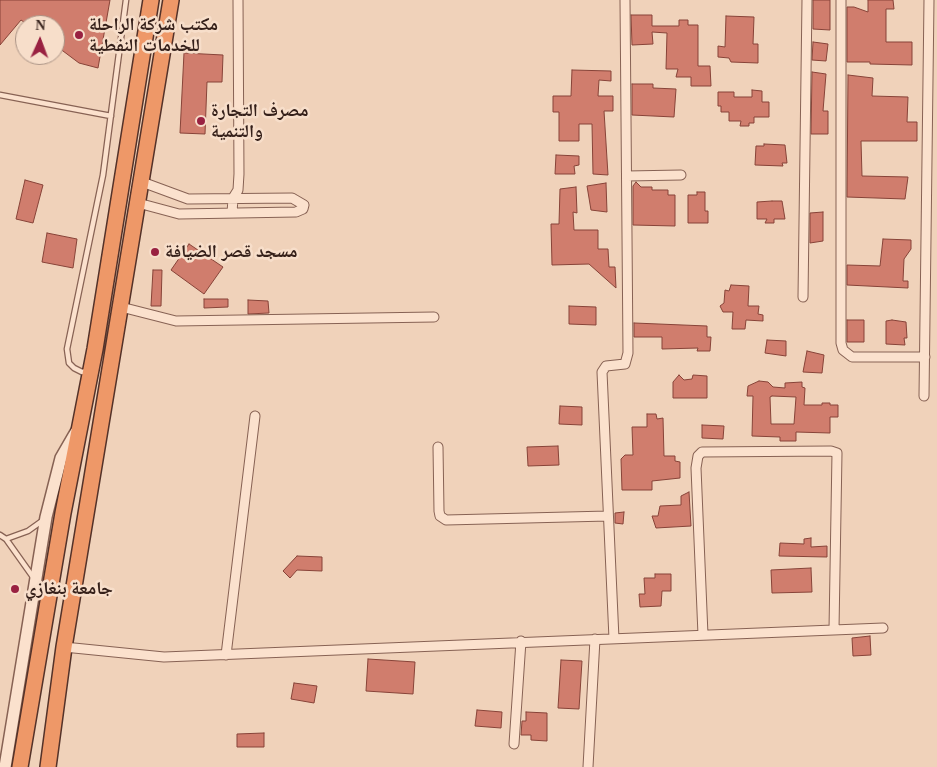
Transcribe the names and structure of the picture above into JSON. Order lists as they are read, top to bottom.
{
  "places": [
    "مكتب شركة الراحلة للخدمات النفطية",
    "مصرف التجارة والتنمية",
    "مسجد قصر الضيافة",
    "جامعة بنغازي"
  ],
  "north": "top"
}
